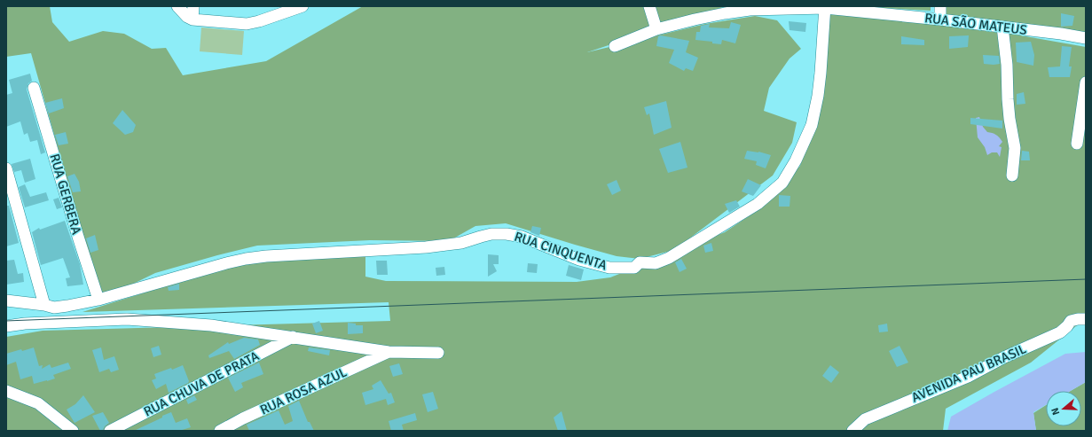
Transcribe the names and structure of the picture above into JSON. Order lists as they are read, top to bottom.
{
  "streets": {
    "street": [
      "RUA SÃO MATEUS",
      "RUA GERBERA",
      "RUA CINQUENTA",
      "AVENIDA PAU BRASIL",
      "RUA CHUVA DE PRATA",
      "RUA ROSA AZUL"
    ]
  },
  "crossings": [
    ["RUA SÃO MATEUS", "RUA CINQUENTA"],
    ["RUA GERBERA", "RUA CINQUENTA"]
  ],
  "north": "left"
}
